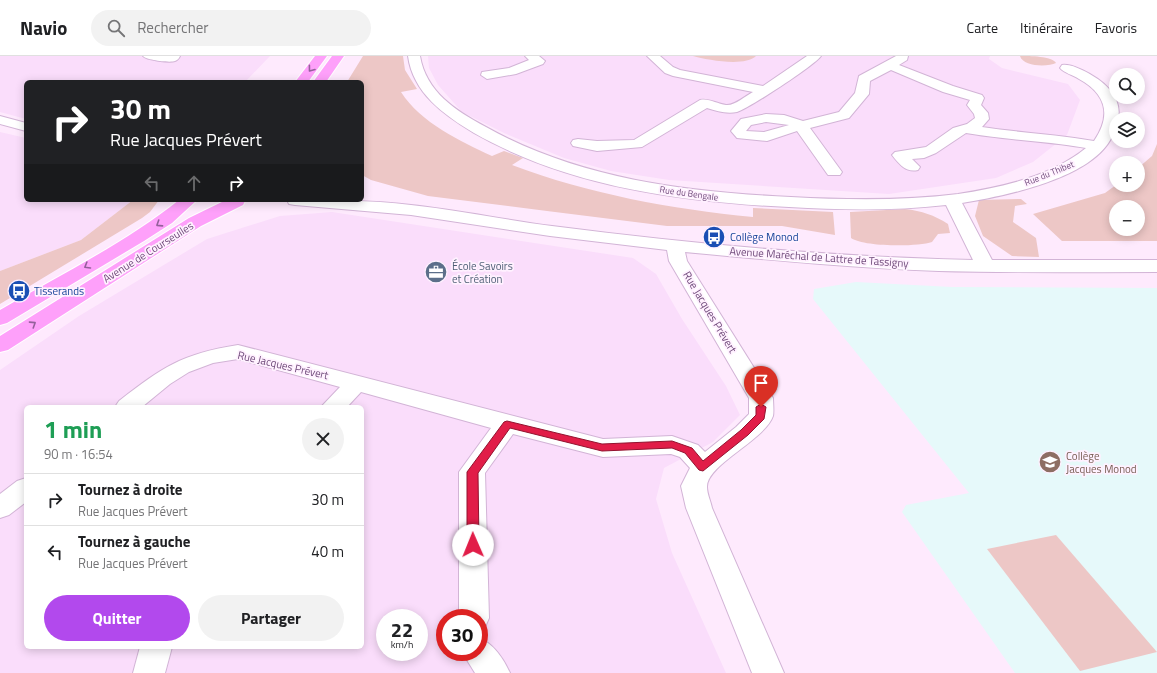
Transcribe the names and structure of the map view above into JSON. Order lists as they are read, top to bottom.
{
  "streets": {
    "main road": ["Avenue de Courseulles"],
    "street": [
      "Rue du Thibet",
      "Rue du Bengale",
      "Avenue Maréchal de Lattre de Tassigny",
      "Rue Jacques Prévert"
    ]
  },
  "crossings": [
    ["Rue du Thibet", "Rue du Bengale"],
    ["Avenue Maréchal de Lattre de Tassigny", "Rue Jacques Prévert"]
  ],
  "places": {
    "bus stop": ["Collège Monod", "Tisserands"],
    "office": ["École Savoirs et Création"],
    "school or university": ["Collège Jacques Monod"]
  },
  "page": {
    "header": "Navio",
    "search": "Rechercher",
    "nav": ["Carte", "Itinéraire", "Favoris"],
    "map_buttons": ["+", "−"],
    "turn": ["30 m", "Rue Jacques Prévert"],
    "heading": ["1 min", "90 m · 16:54"],
    "list": [
      {
        "name": "Tournez à droite",
        "note": "Rue Jacques Prévert",
        "value": "30 m"
      },
      {
        "name": "Tournez à gauche",
        "note": "Rue Jacques Prévert",
        "value": "40 m"
      }
    ],
    "buttons": ["Quitter", "Partager"],
    "speed": "22 km/h",
    "limit": "30"
  }
}
